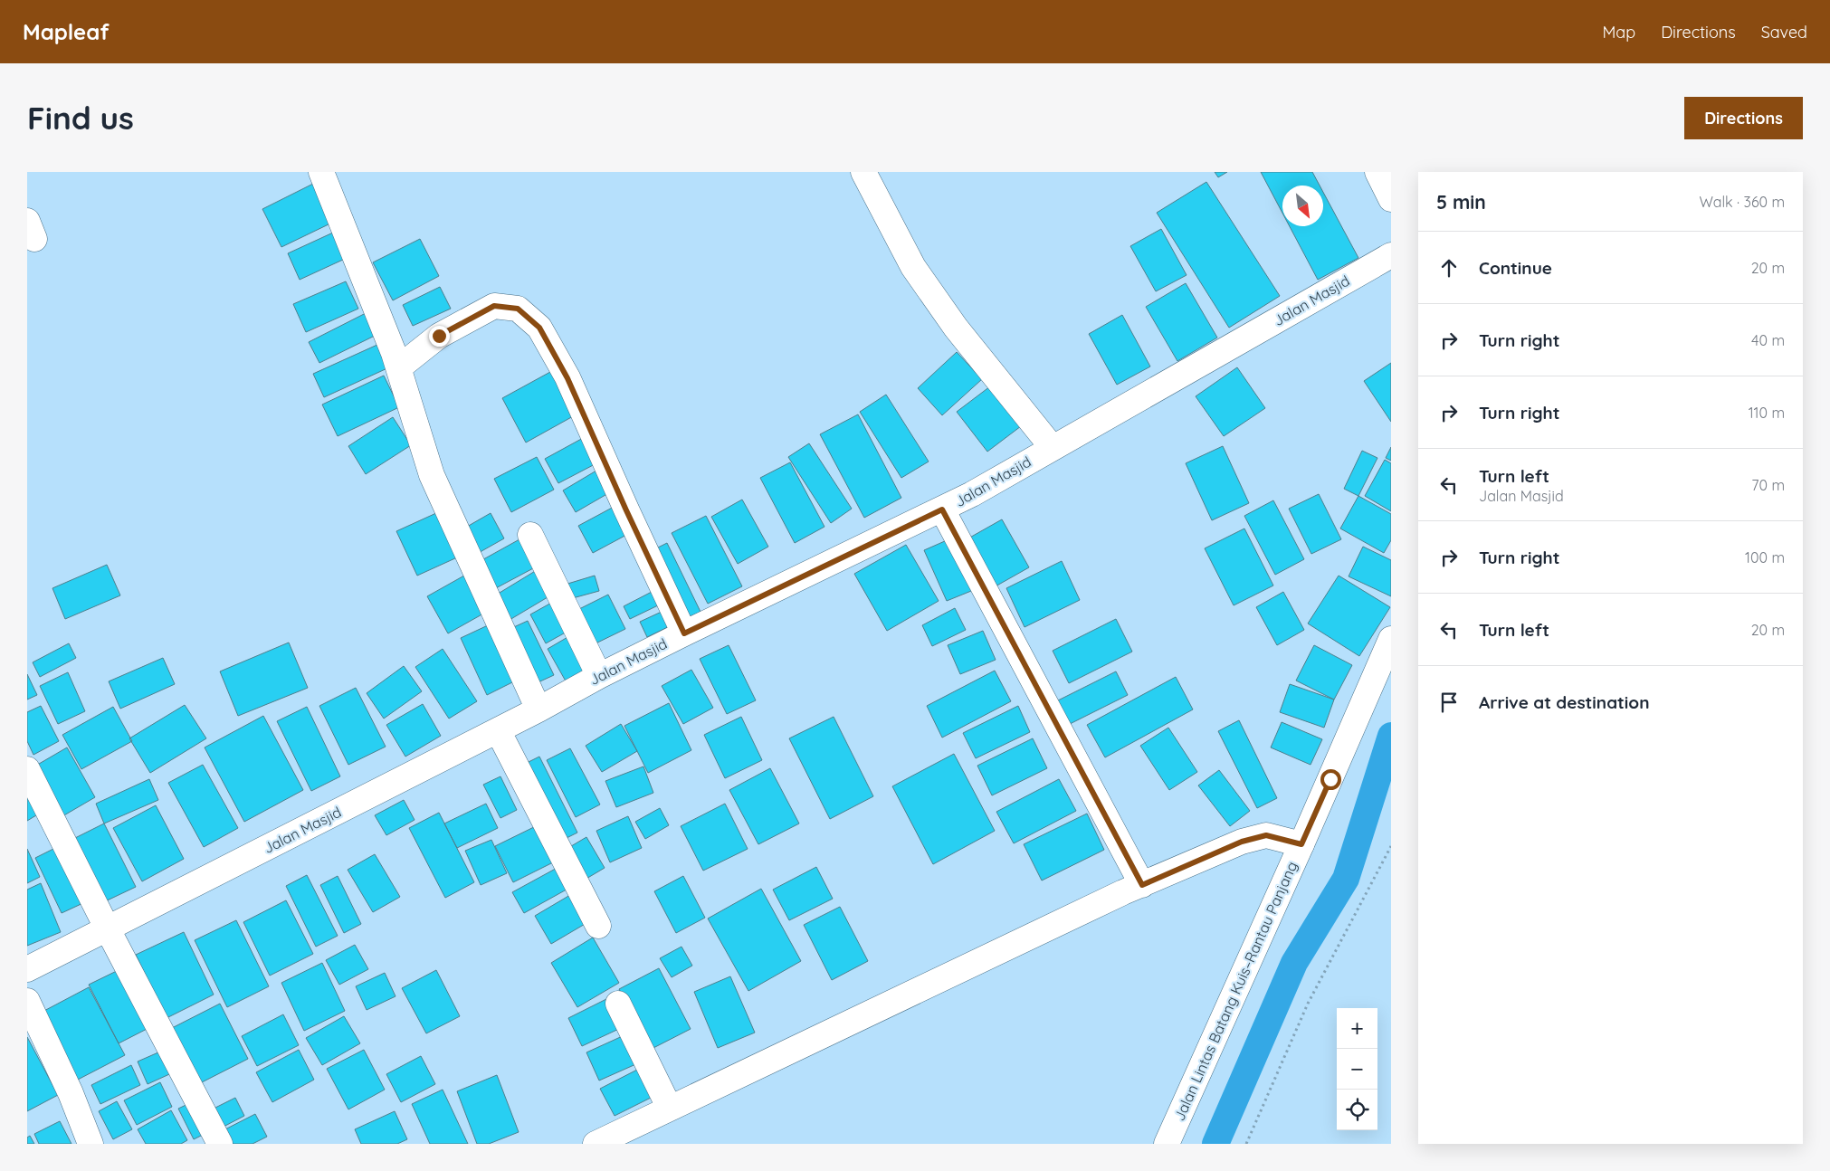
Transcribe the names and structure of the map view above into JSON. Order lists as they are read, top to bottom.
{
  "streets": {
    "street": ["Jalan Masjid", "Jalan Lintas Batang Kuis–Rantau Panjang"]
  },
  "north": "bottom right",
  "page": {
    "header": "Mapleaf",
    "nav": ["Map", "Directions", "Saved"],
    "buttons": "Directions",
    "title": "Find us",
    "heading": ["5 min", "Walk · 360 m"],
    "list": [
      ["Continue", "20 m"],
      ["Turn right", "40 m"],
      ["Turn right", "110 m"],
      ["Turn left", "Jalan Masjid", "70 m"],
      ["Turn right", "100 m"],
      ["Turn left", "20 m"],
      "Arrive at destination"
    ],
    "map_buttons": ["+", "−"]
  }
}
